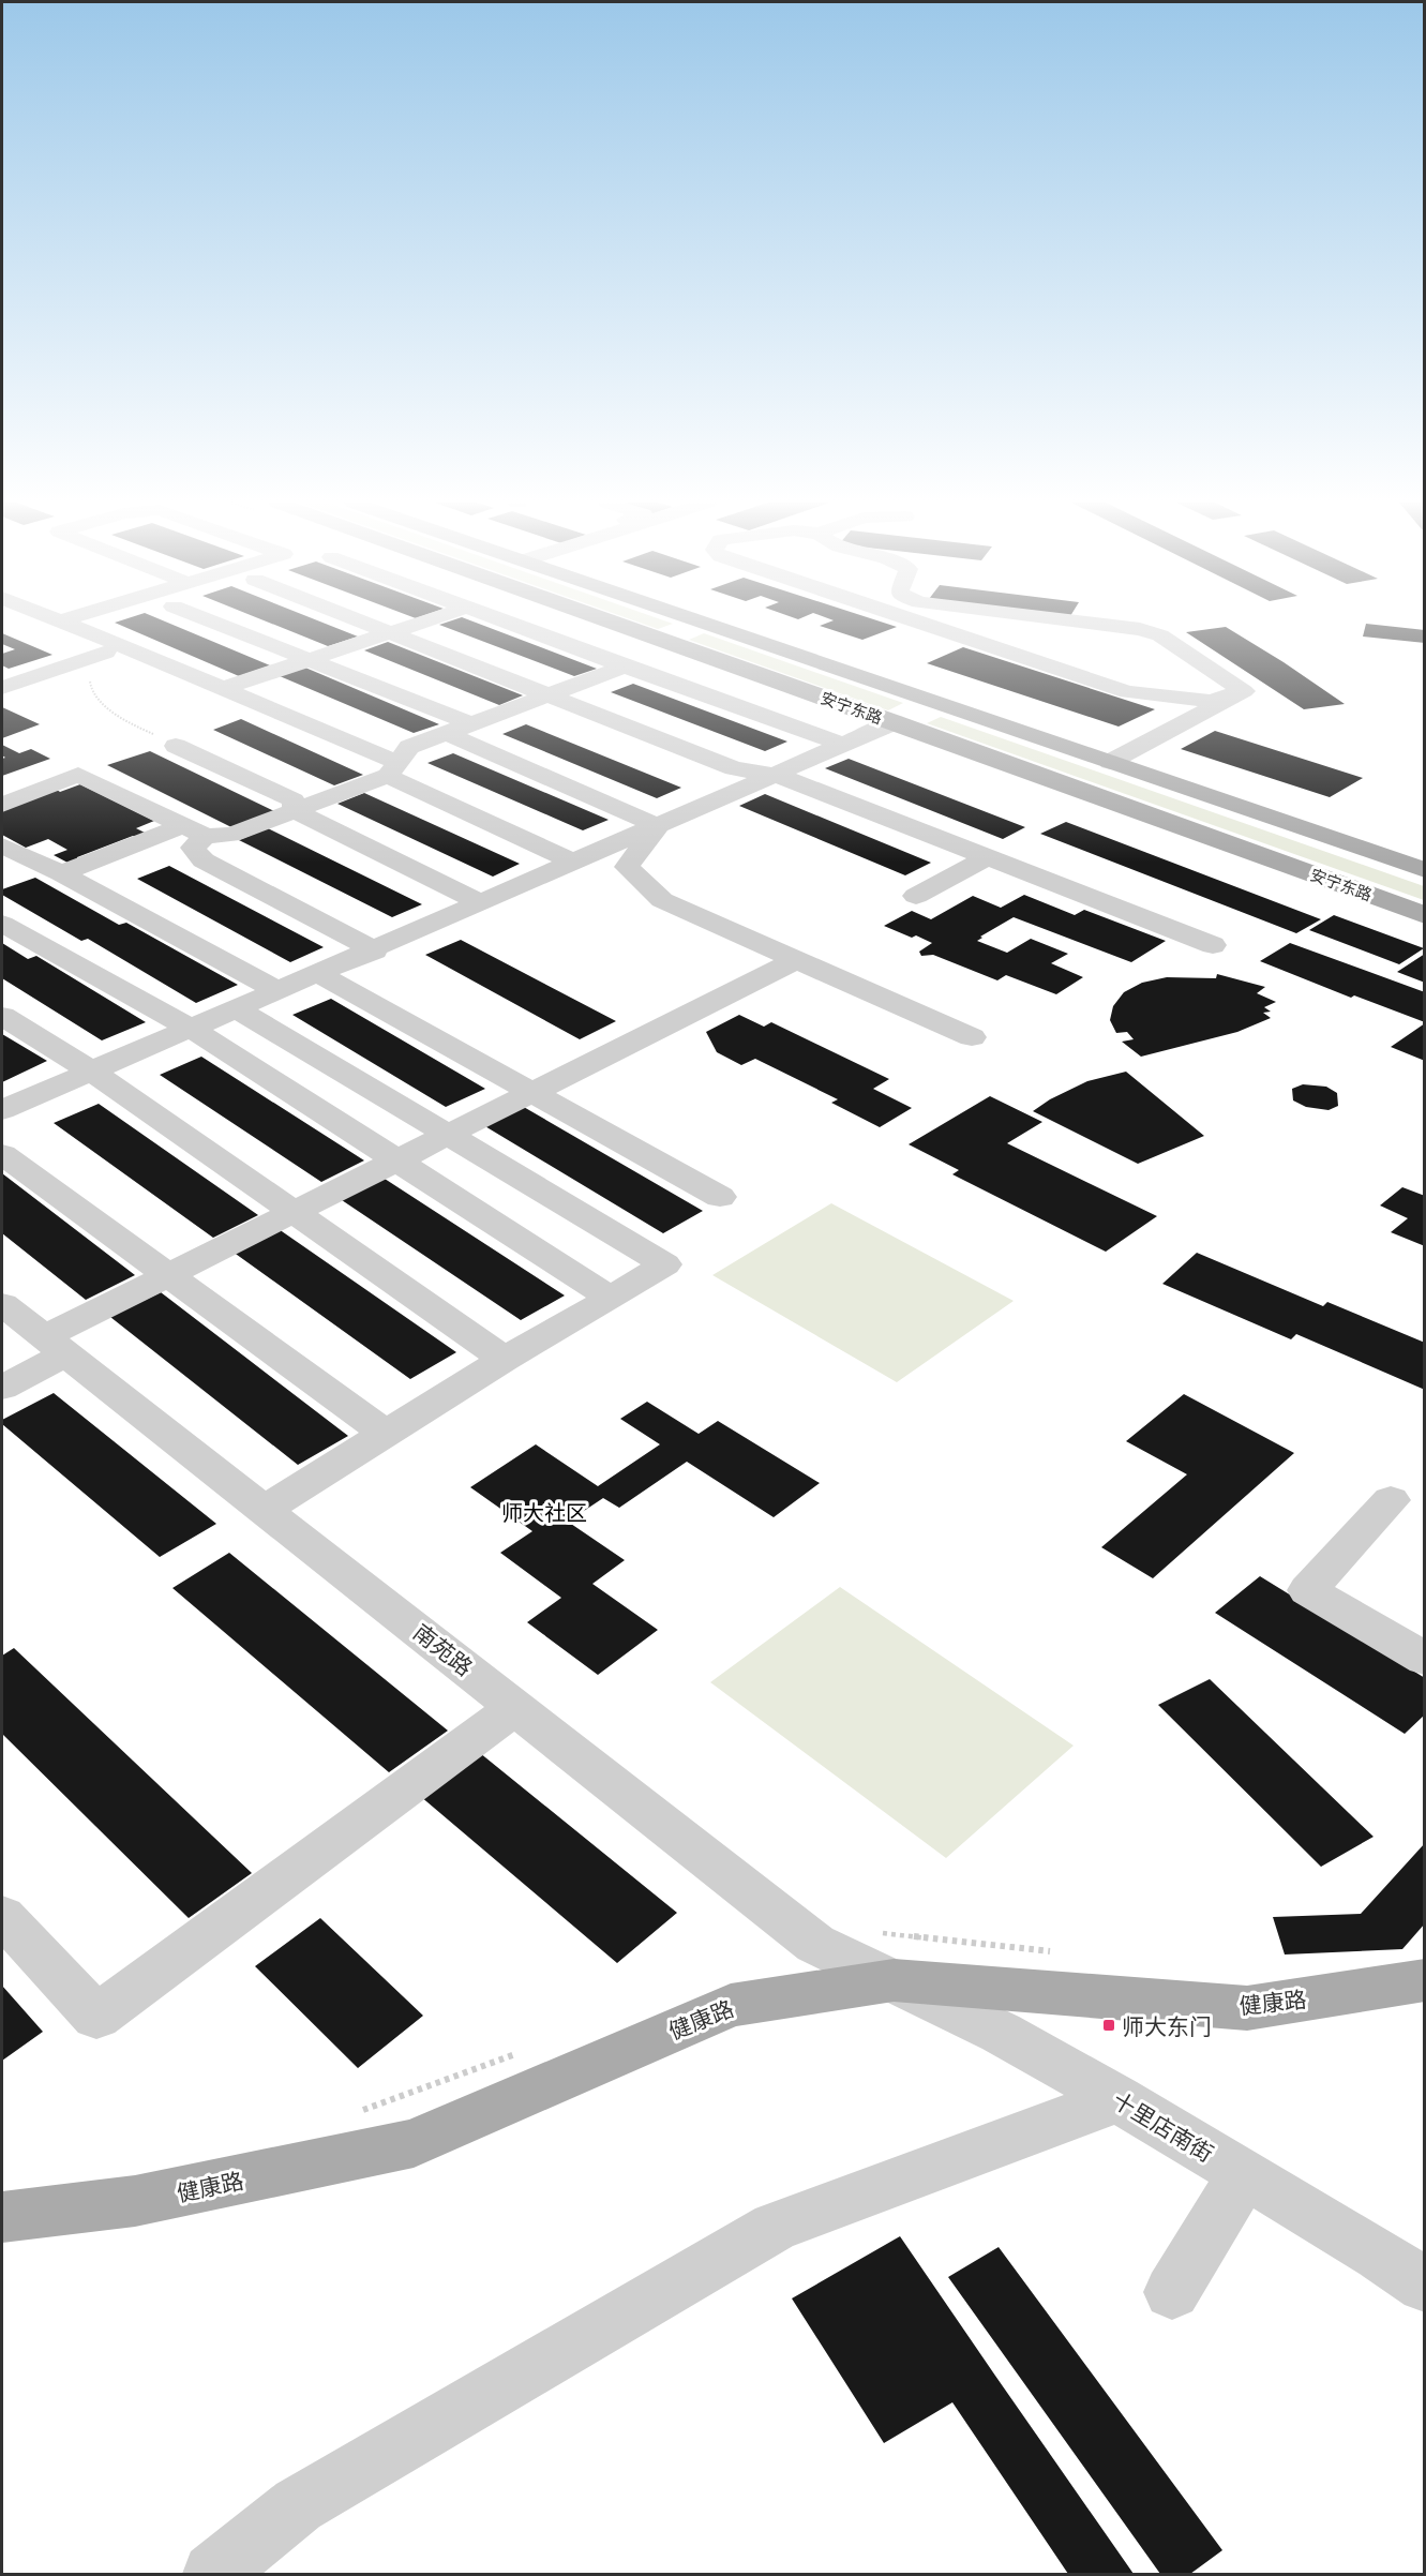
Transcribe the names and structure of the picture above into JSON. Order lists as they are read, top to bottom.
{
  "streets": {
    "main road": ["安宁东路", "健康路"],
    "street": ["南苑路", "十里店南街"]
  },
  "crossings": [
    ["南苑路", "健康路"],
    ["南苑路", "十里店南街"],
    ["健康路", "十里店南街"]
  ],
  "districts": ["师大社区"],
  "places": {
    "transit": ["师大东门"]
  }
}
